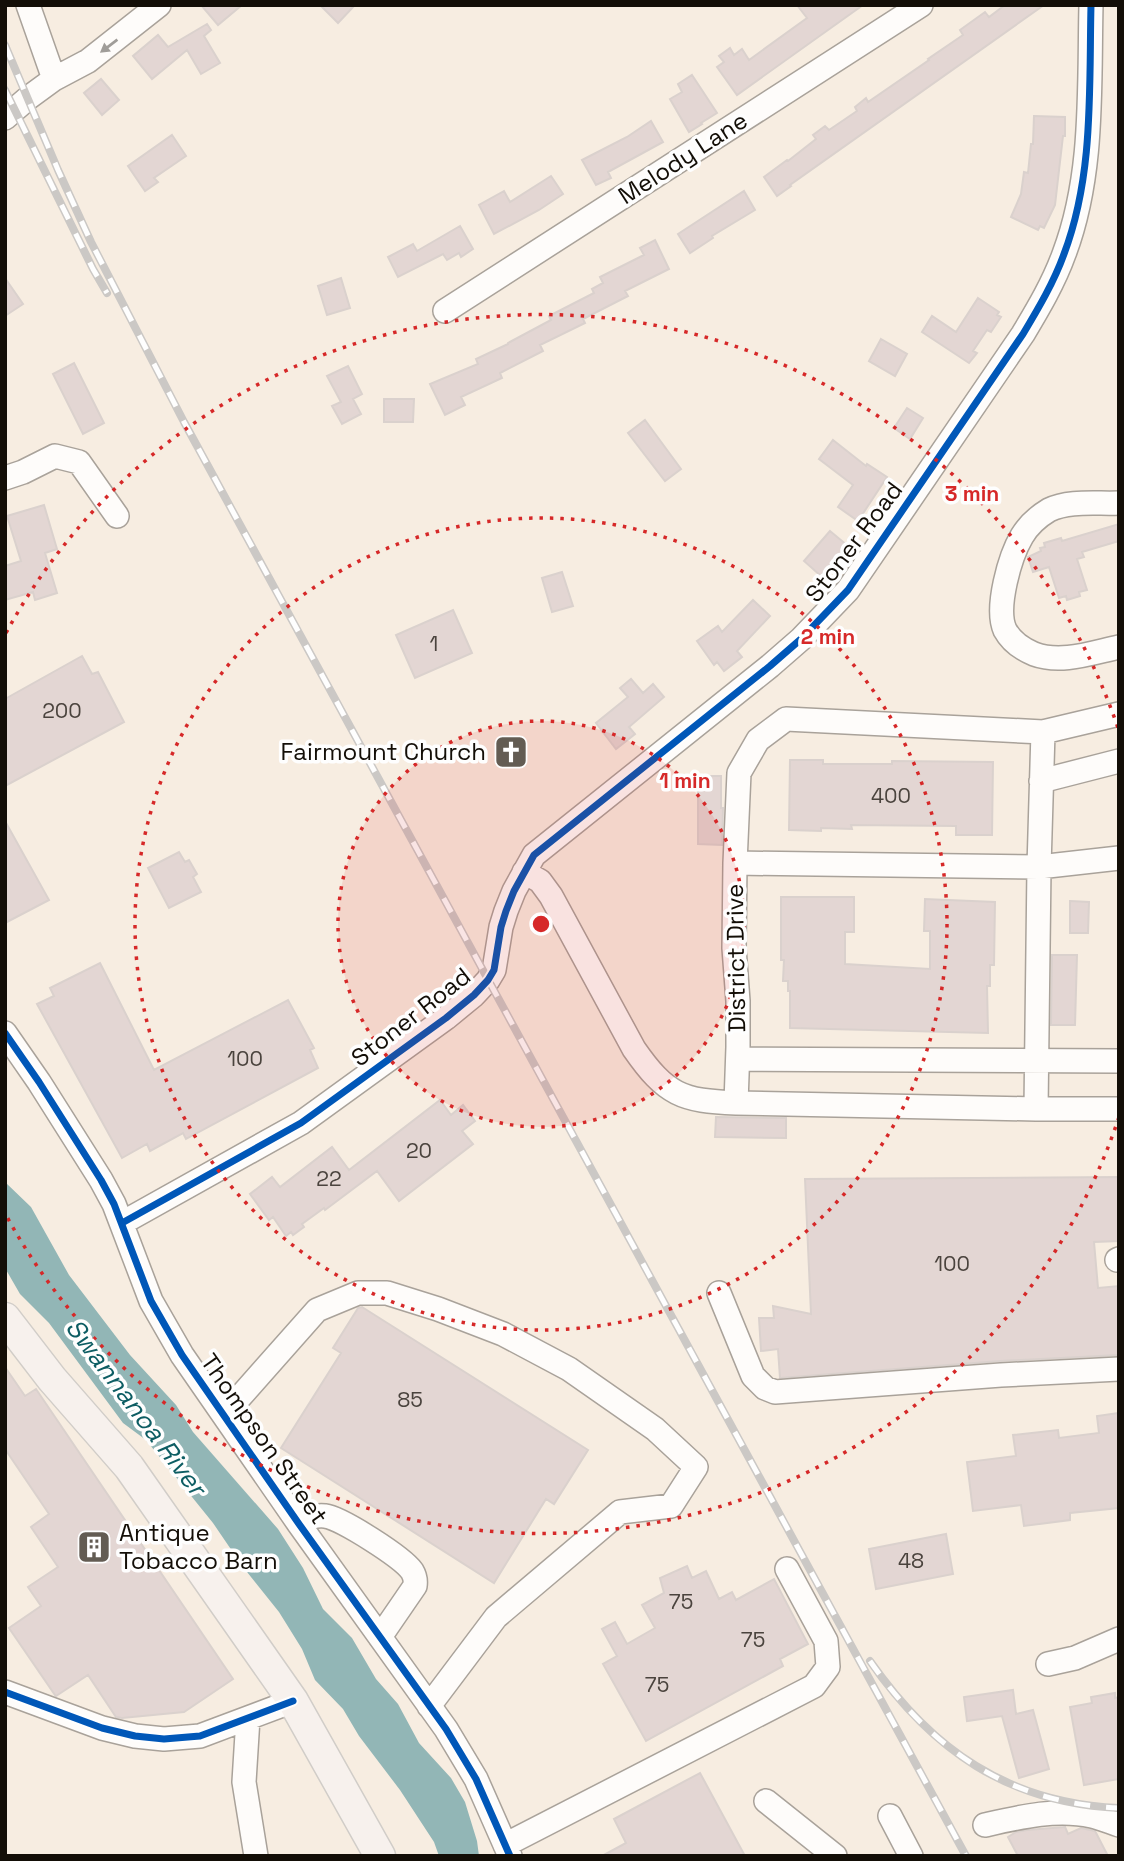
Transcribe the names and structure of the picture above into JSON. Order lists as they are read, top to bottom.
{
  "streets": {
    "street": [
      "Melody Lane",
      "Stoner Road",
      "District Drive",
      "Thompson Street"
    ]
  },
  "crossings": [
    ["Stoner Road", "Thompson Street"]
  ],
  "water": ["Swannanoa River"],
  "places": {
    "church": ["Fairmount Church"],
    "building": ["Antique Tobacco Barn"]
  },
  "house_numbers": [
    "1",
    "200",
    "400",
    "100",
    "20",
    "22",
    "100",
    "85",
    "48",
    "75",
    "75",
    "75"
  ],
  "rings": ["3 min", "2 min", "1 min"]
}
